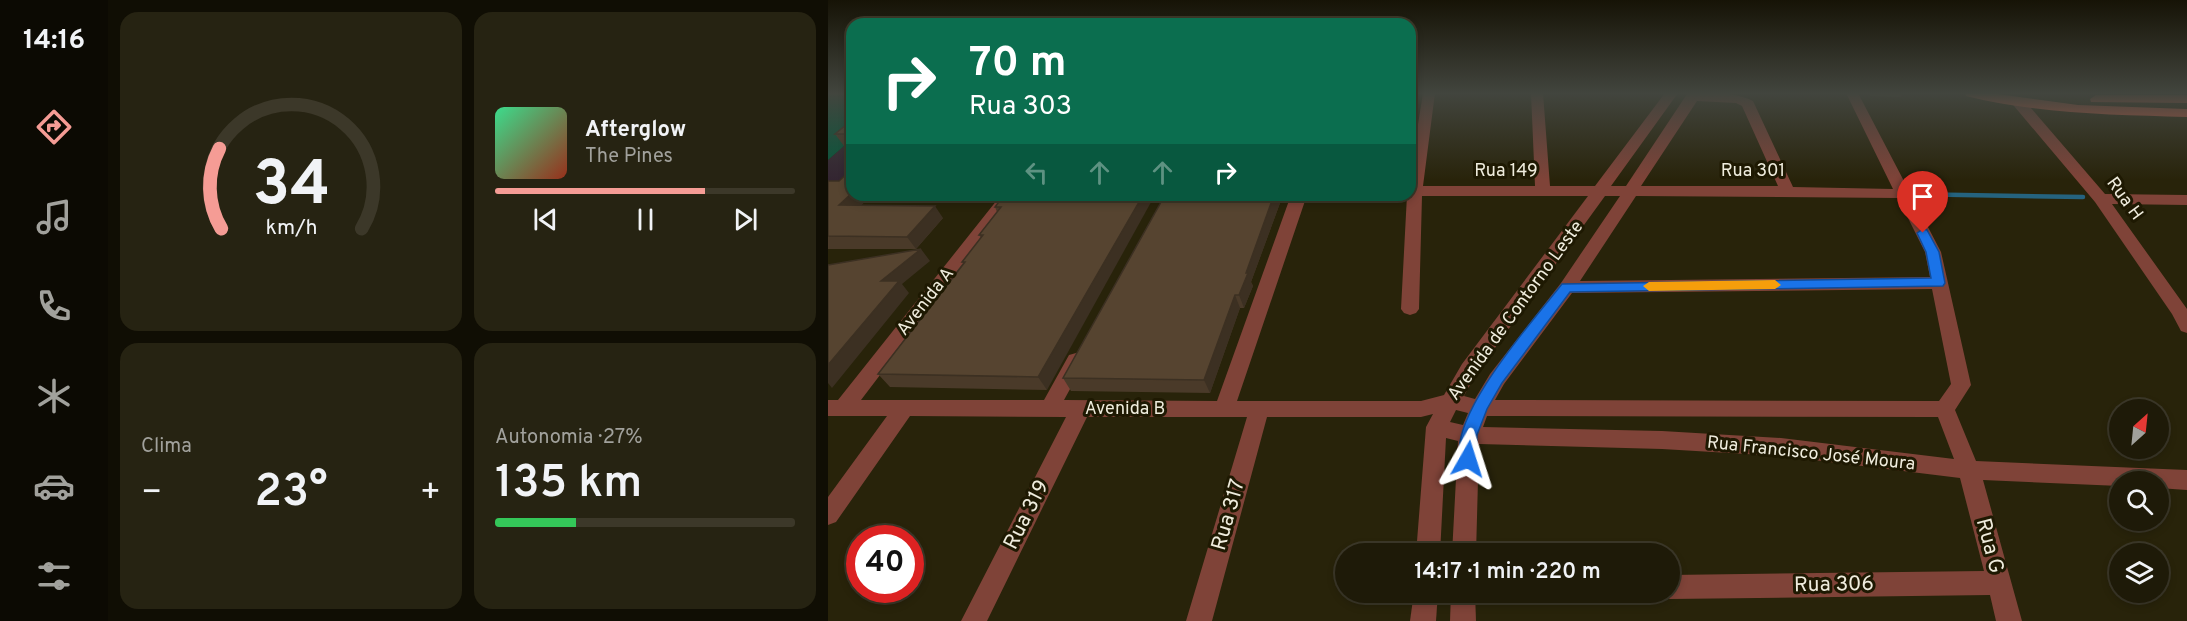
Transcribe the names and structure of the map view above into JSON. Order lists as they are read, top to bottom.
{
  "streets": {
    "street": [
      "Rua 149",
      "Rua 301",
      "Rua H",
      "Avenida A",
      "Avenida de Contorno Leste",
      "Avenida B",
      "Rua Francisco José Moura",
      "Rua 319",
      "Rua 317",
      "Rua G",
      "Rua 306"
    ]
  },
  "crossings": [
    ["Rua 149", "Rua 301"],
    ["Rua 149", "Avenida de Contorno Leste"],
    ["Rua 301", "Avenida de Contorno Leste"],
    ["Avenida A", "Avenida B"],
    ["Avenida de Contorno Leste", "Avenida B"],
    ["Avenida de Contorno Leste", "Rua Francisco José Moura"],
    ["Avenida B", "Rua Francisco José Moura"],
    ["Avenida B", "Rua 319"],
    ["Avenida B", "Rua 317"],
    ["Rua Francisco José Moura", "Rua G"],
    ["Rua G", "Rua 306"]
  ],
  "north": "top right",
  "page": {
    "tabs": "14:16",
    "turn": ["70 m", "Rua 303"],
    "song": ["Afterglow", "The Pines"],
    "tile": [
      "Clima",
      ["Autonomia · 27%", "135 km"]
    ],
    "heat": ["−", "23°", "+"],
    "limit": "40",
    "trip": "14:17 · 1 min · 220 m",
    "gauge": ["34", "km/h"]
  }
}
